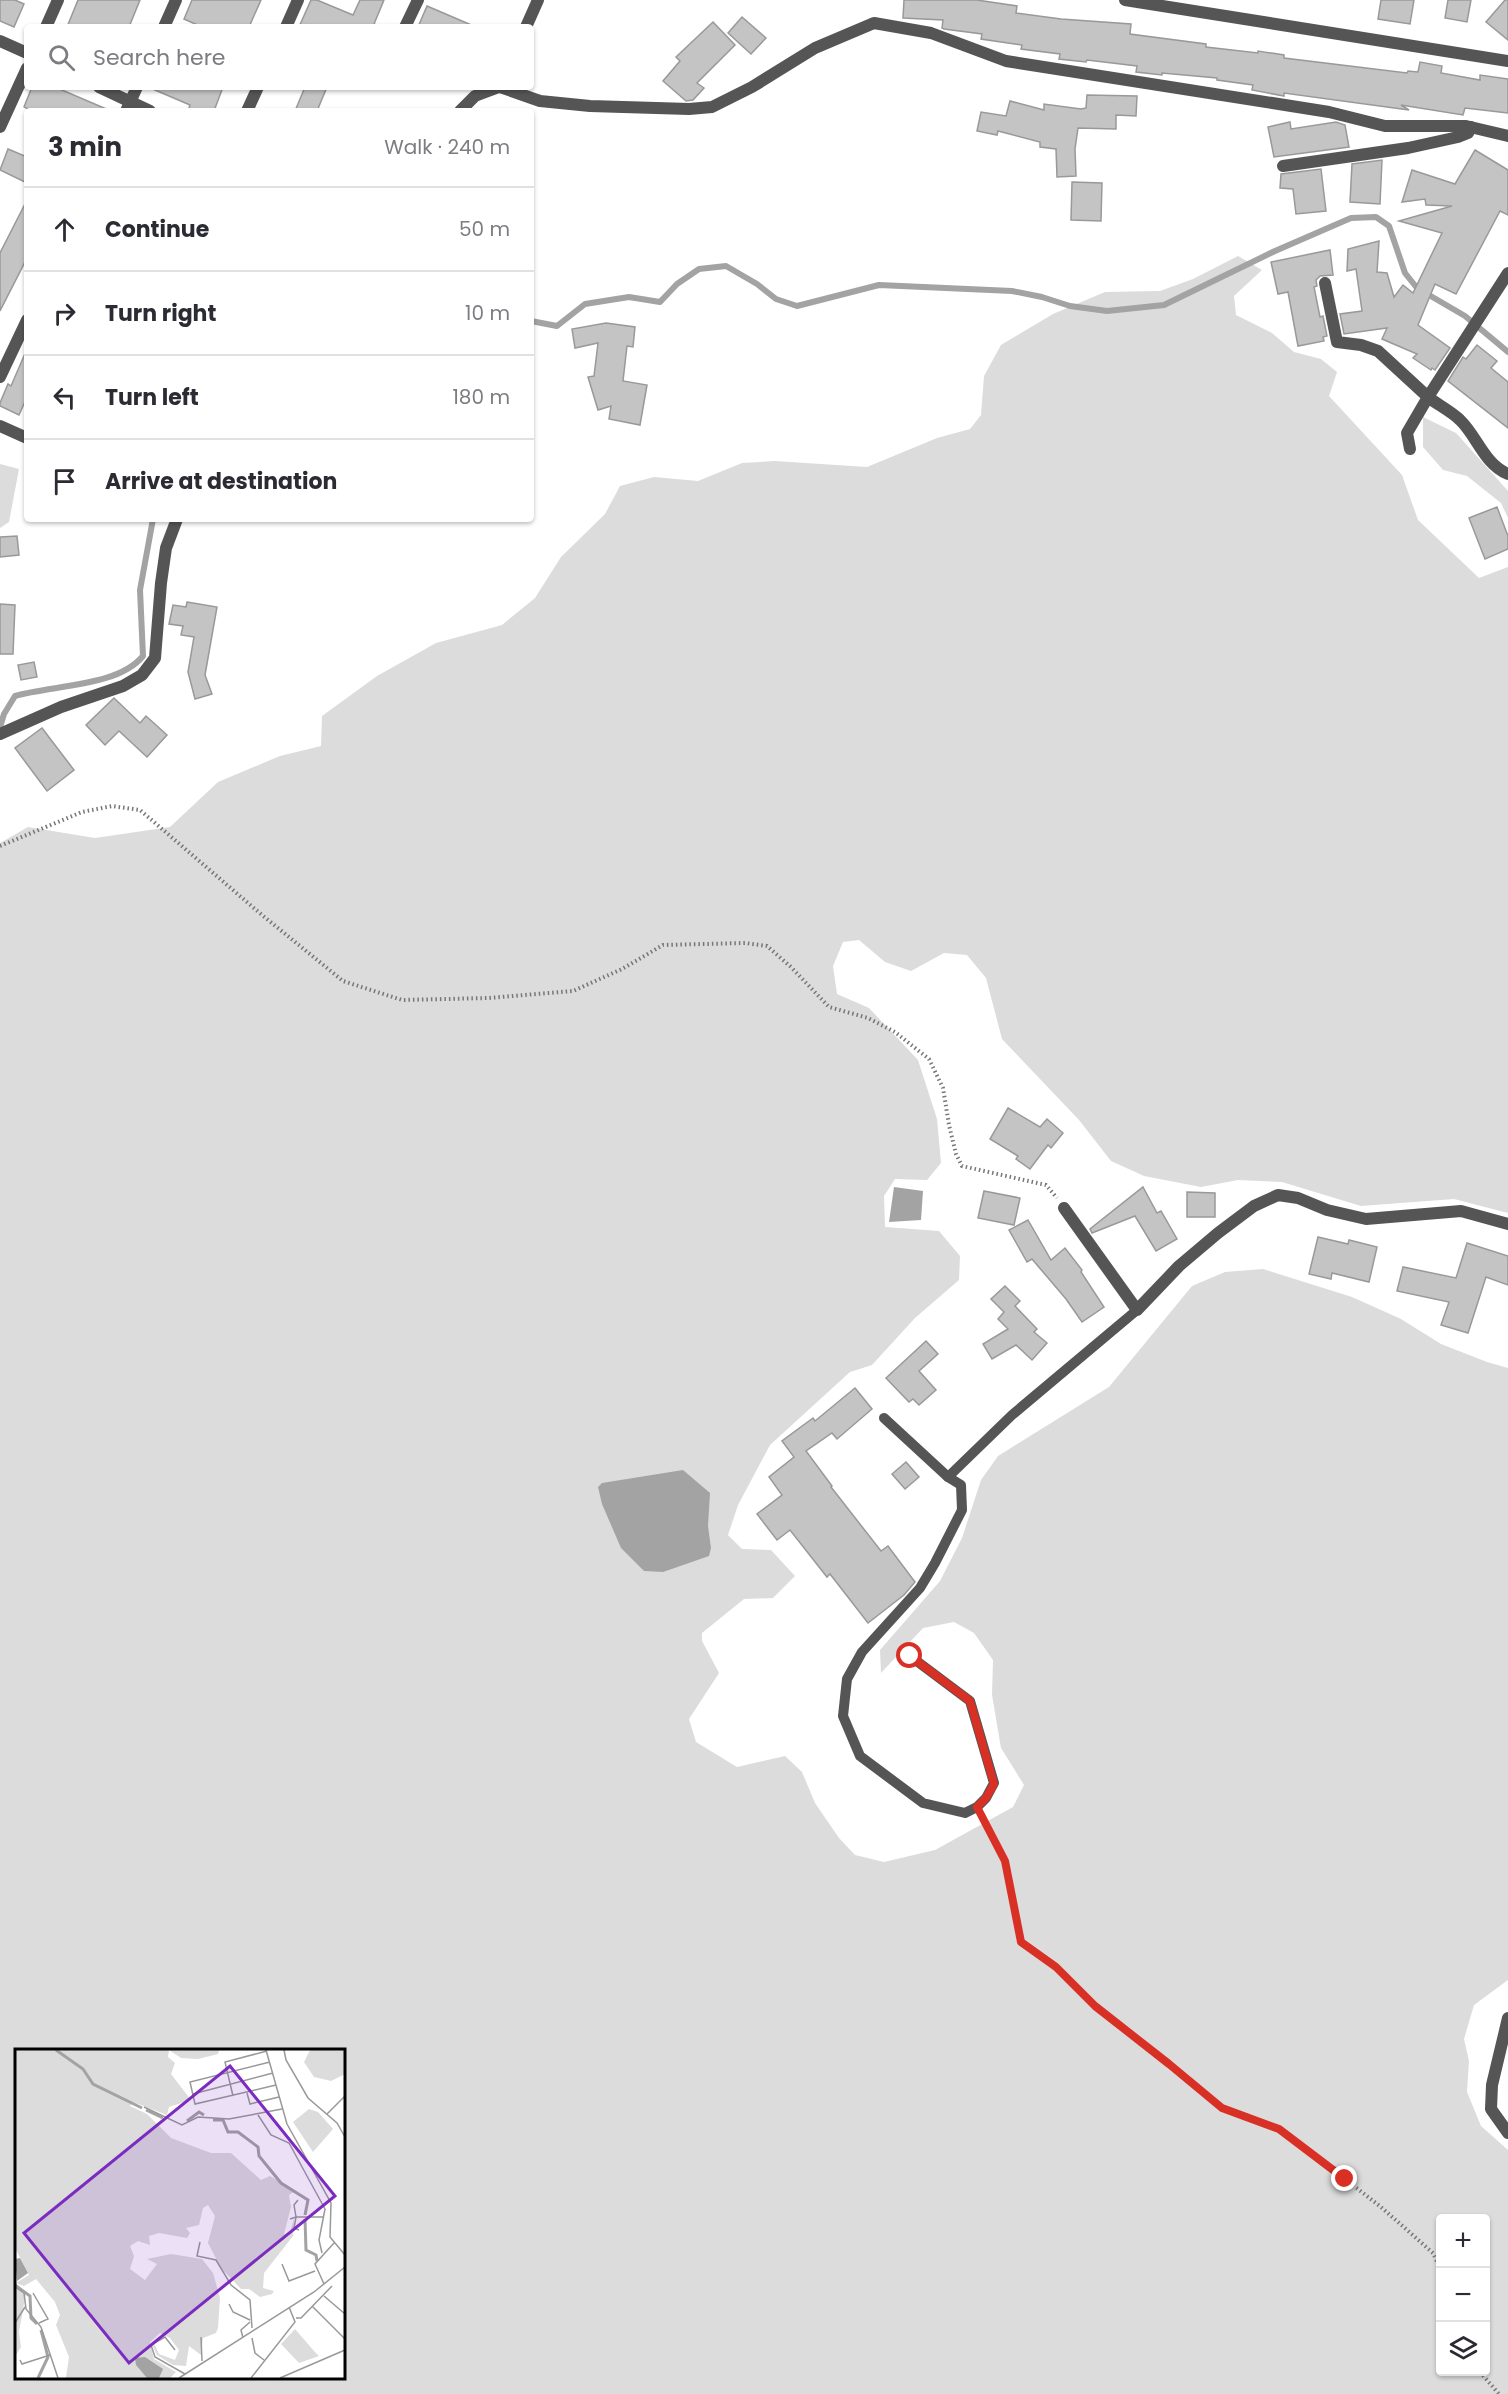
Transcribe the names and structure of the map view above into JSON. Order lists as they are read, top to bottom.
{
  "page": {
    "search": "Search here",
    "heading": ["3 min", "Walk · 240 m"],
    "list": [
      ["Continue", "50 m"],
      ["Turn right", "10 m"],
      ["Turn left", "180 m"],
      "Arrive at destination"
    ],
    "map_buttons": ["+", "−"]
  }
}
